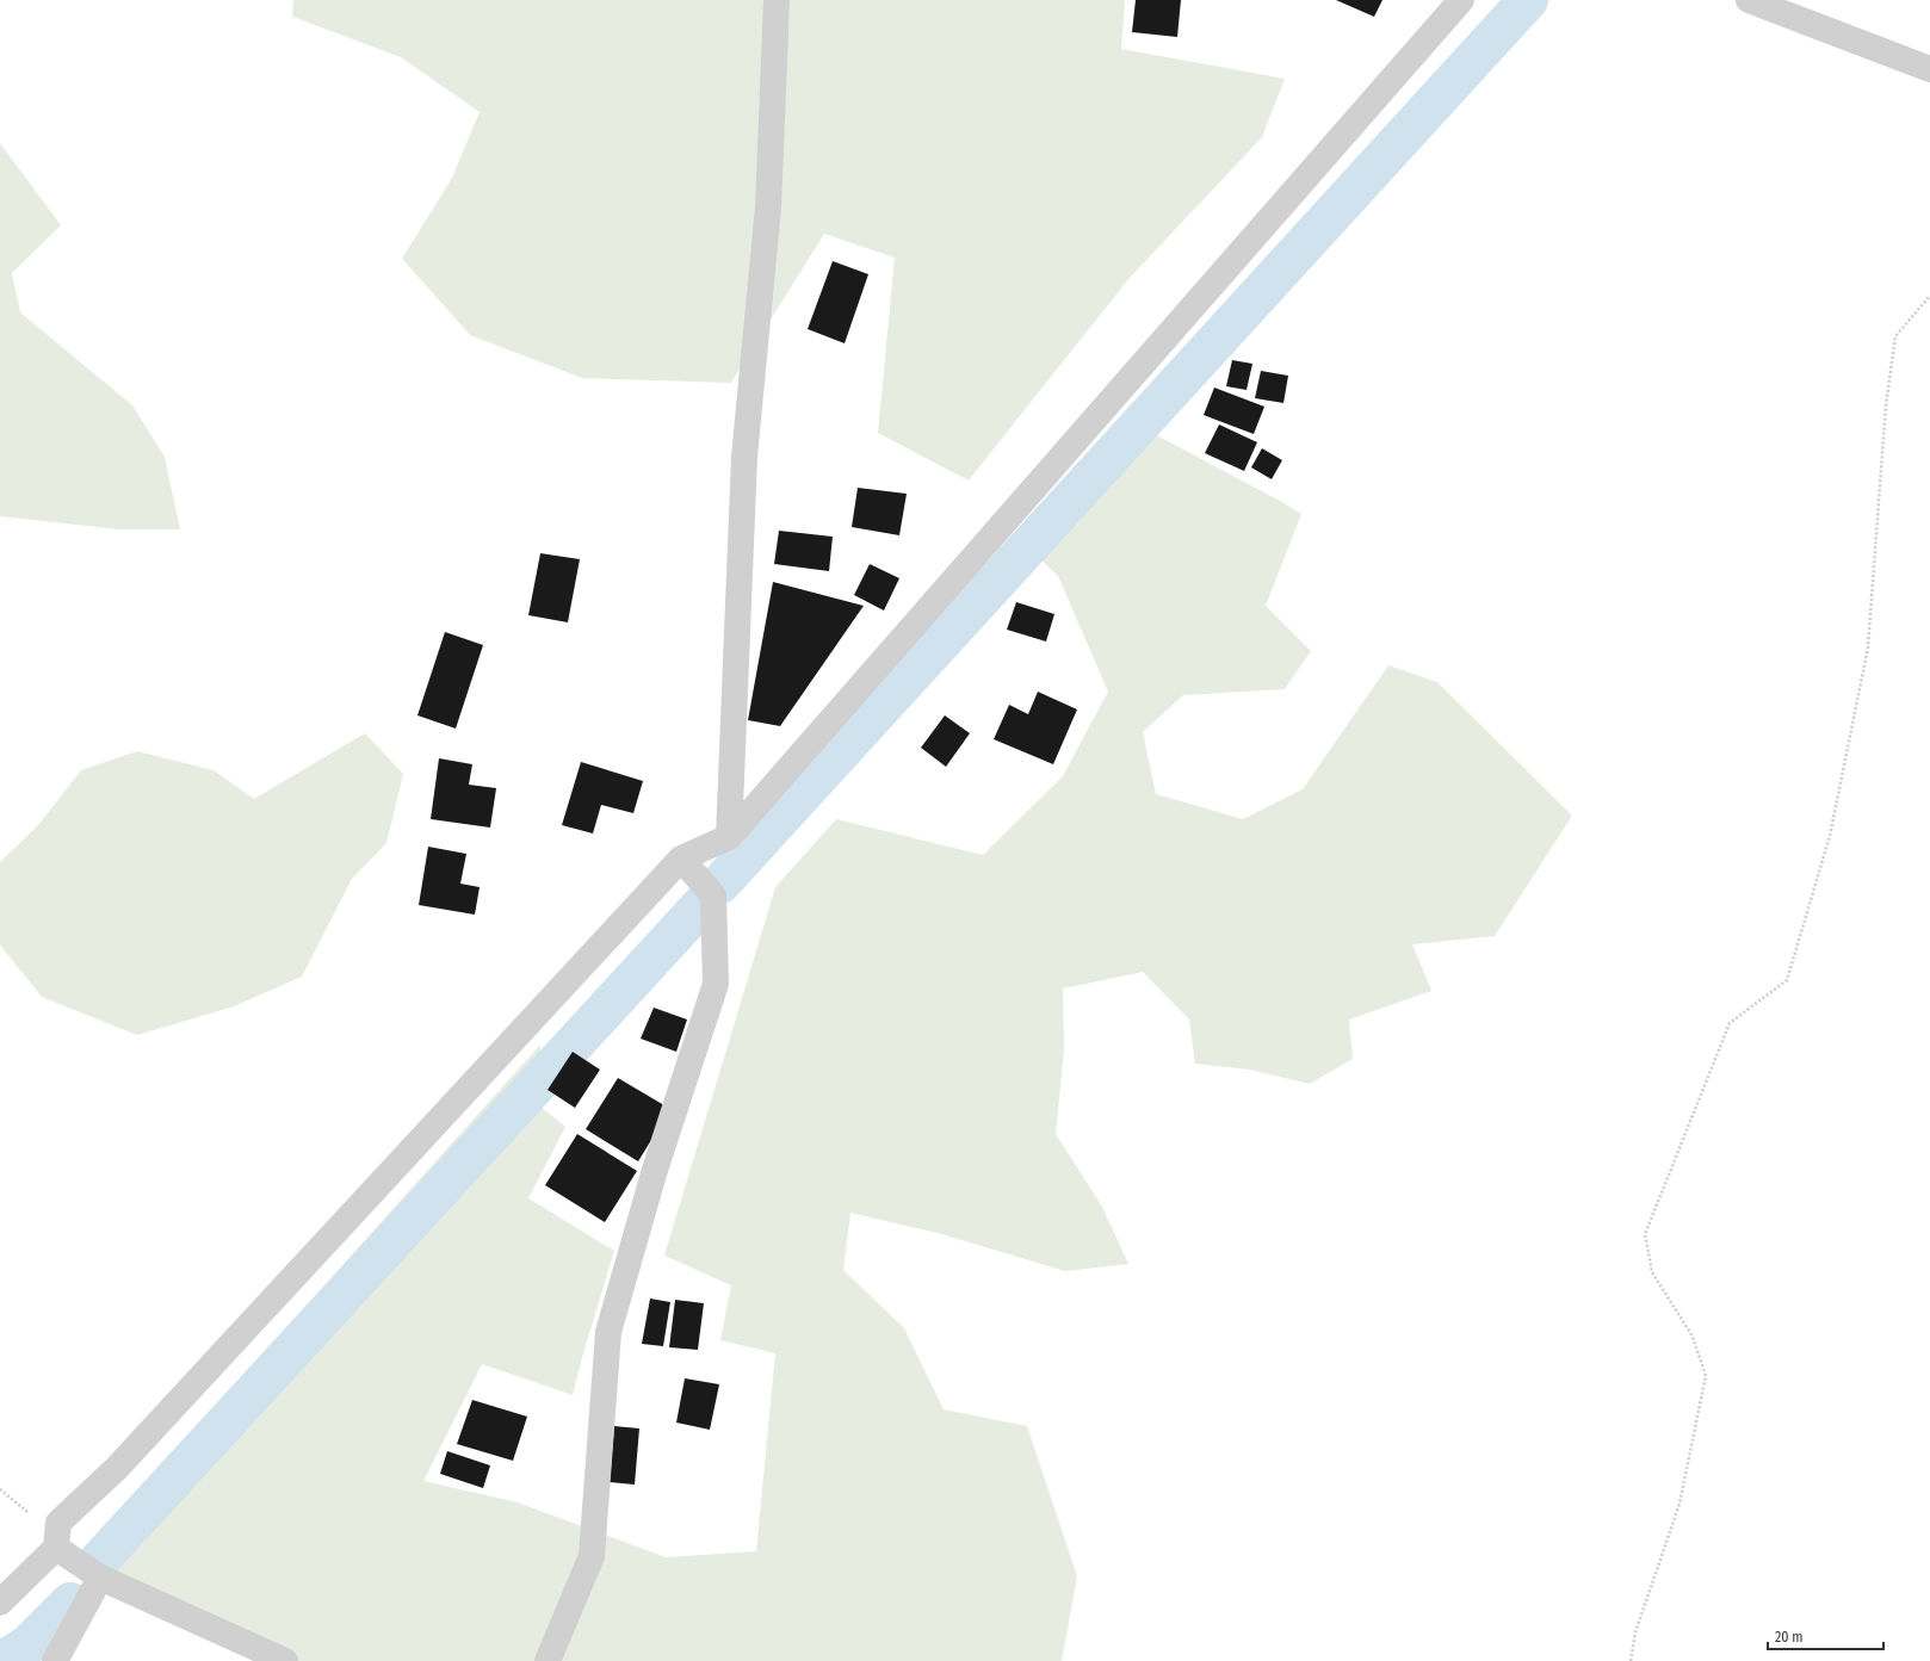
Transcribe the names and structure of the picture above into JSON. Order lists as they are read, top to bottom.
{
  "scale_bar": "20 m"
}
